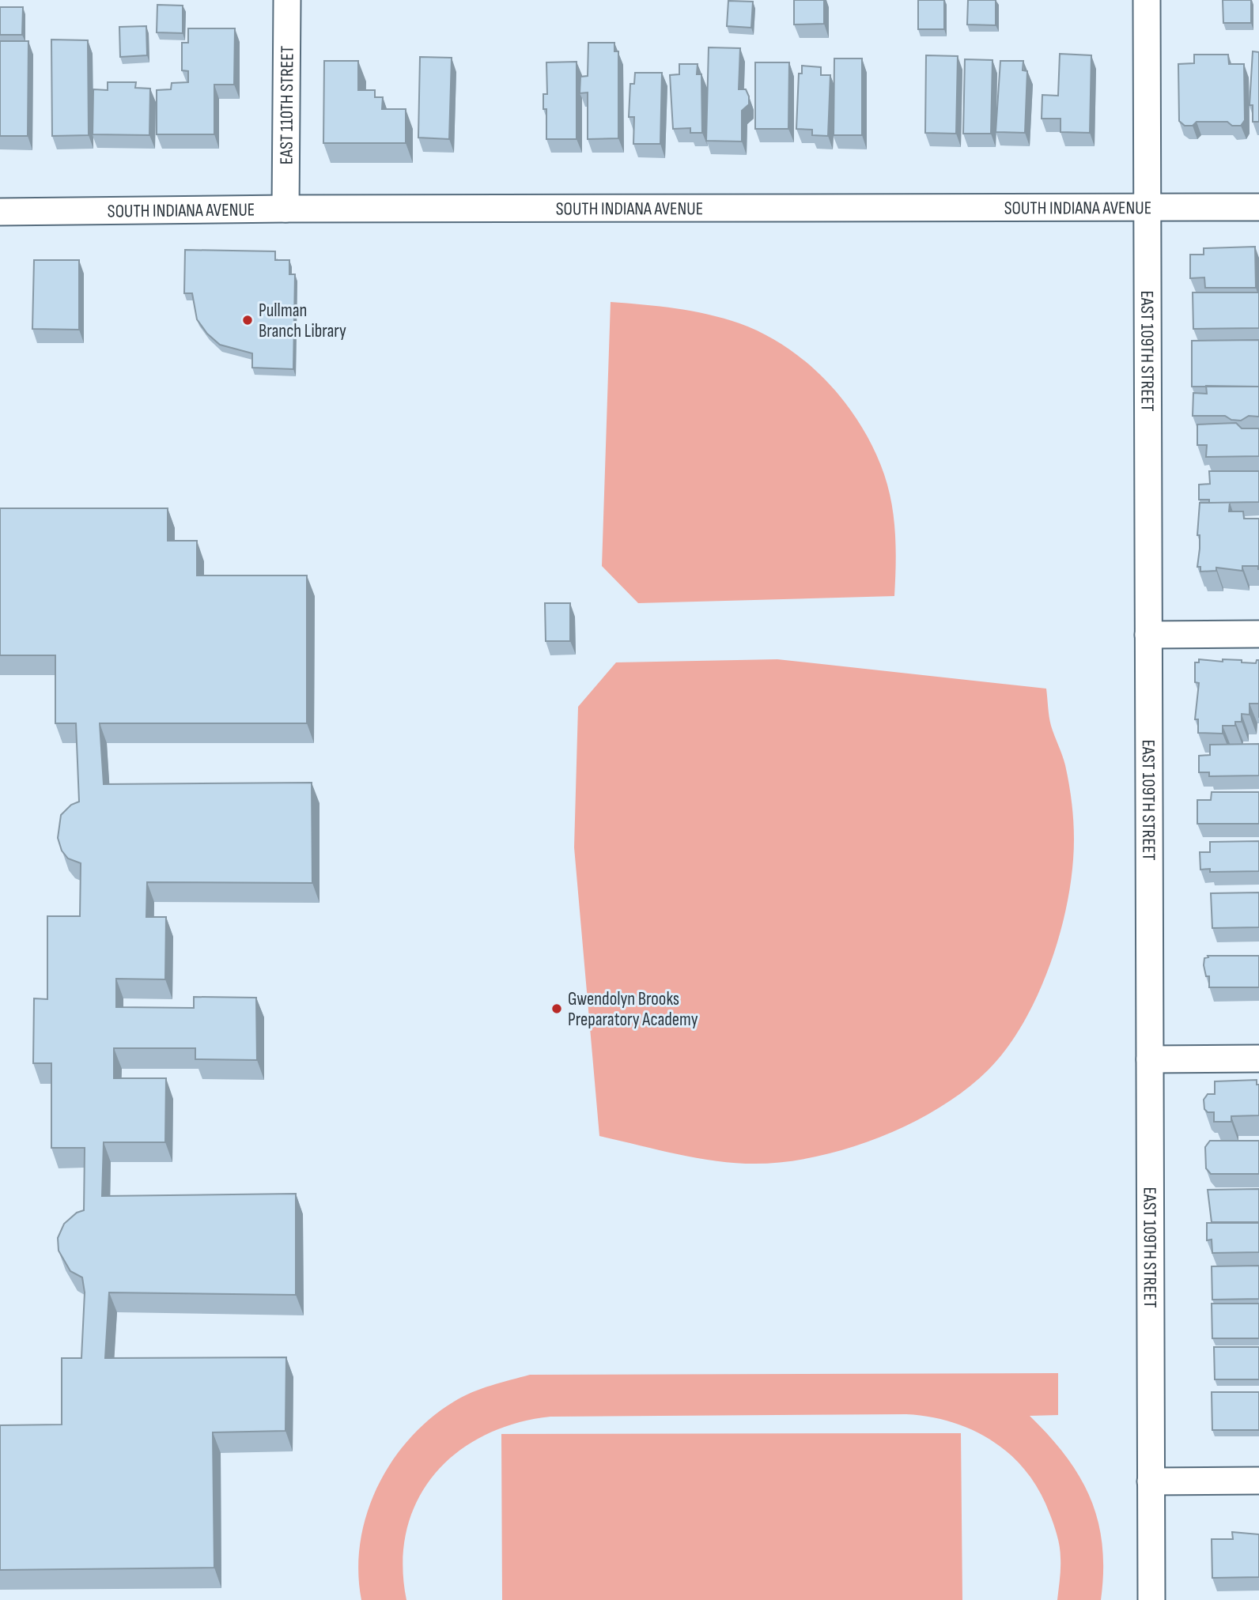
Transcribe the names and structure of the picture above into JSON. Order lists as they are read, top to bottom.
{
  "streets": {
    "street": ["EAST 110TH STREET", "SOUTH INDIANA AVENUE", "EAST 109TH STREET"]
  },
  "crossings": [
    ["EAST 110TH STREET", "SOUTH INDIANA AVENUE"],
    ["SOUTH INDIANA AVENUE", "EAST 109TH STREET"]
  ],
  "places": ["Pullman Branch Library", "Gwendolyn Brooks Preparatory Academy"]
}
